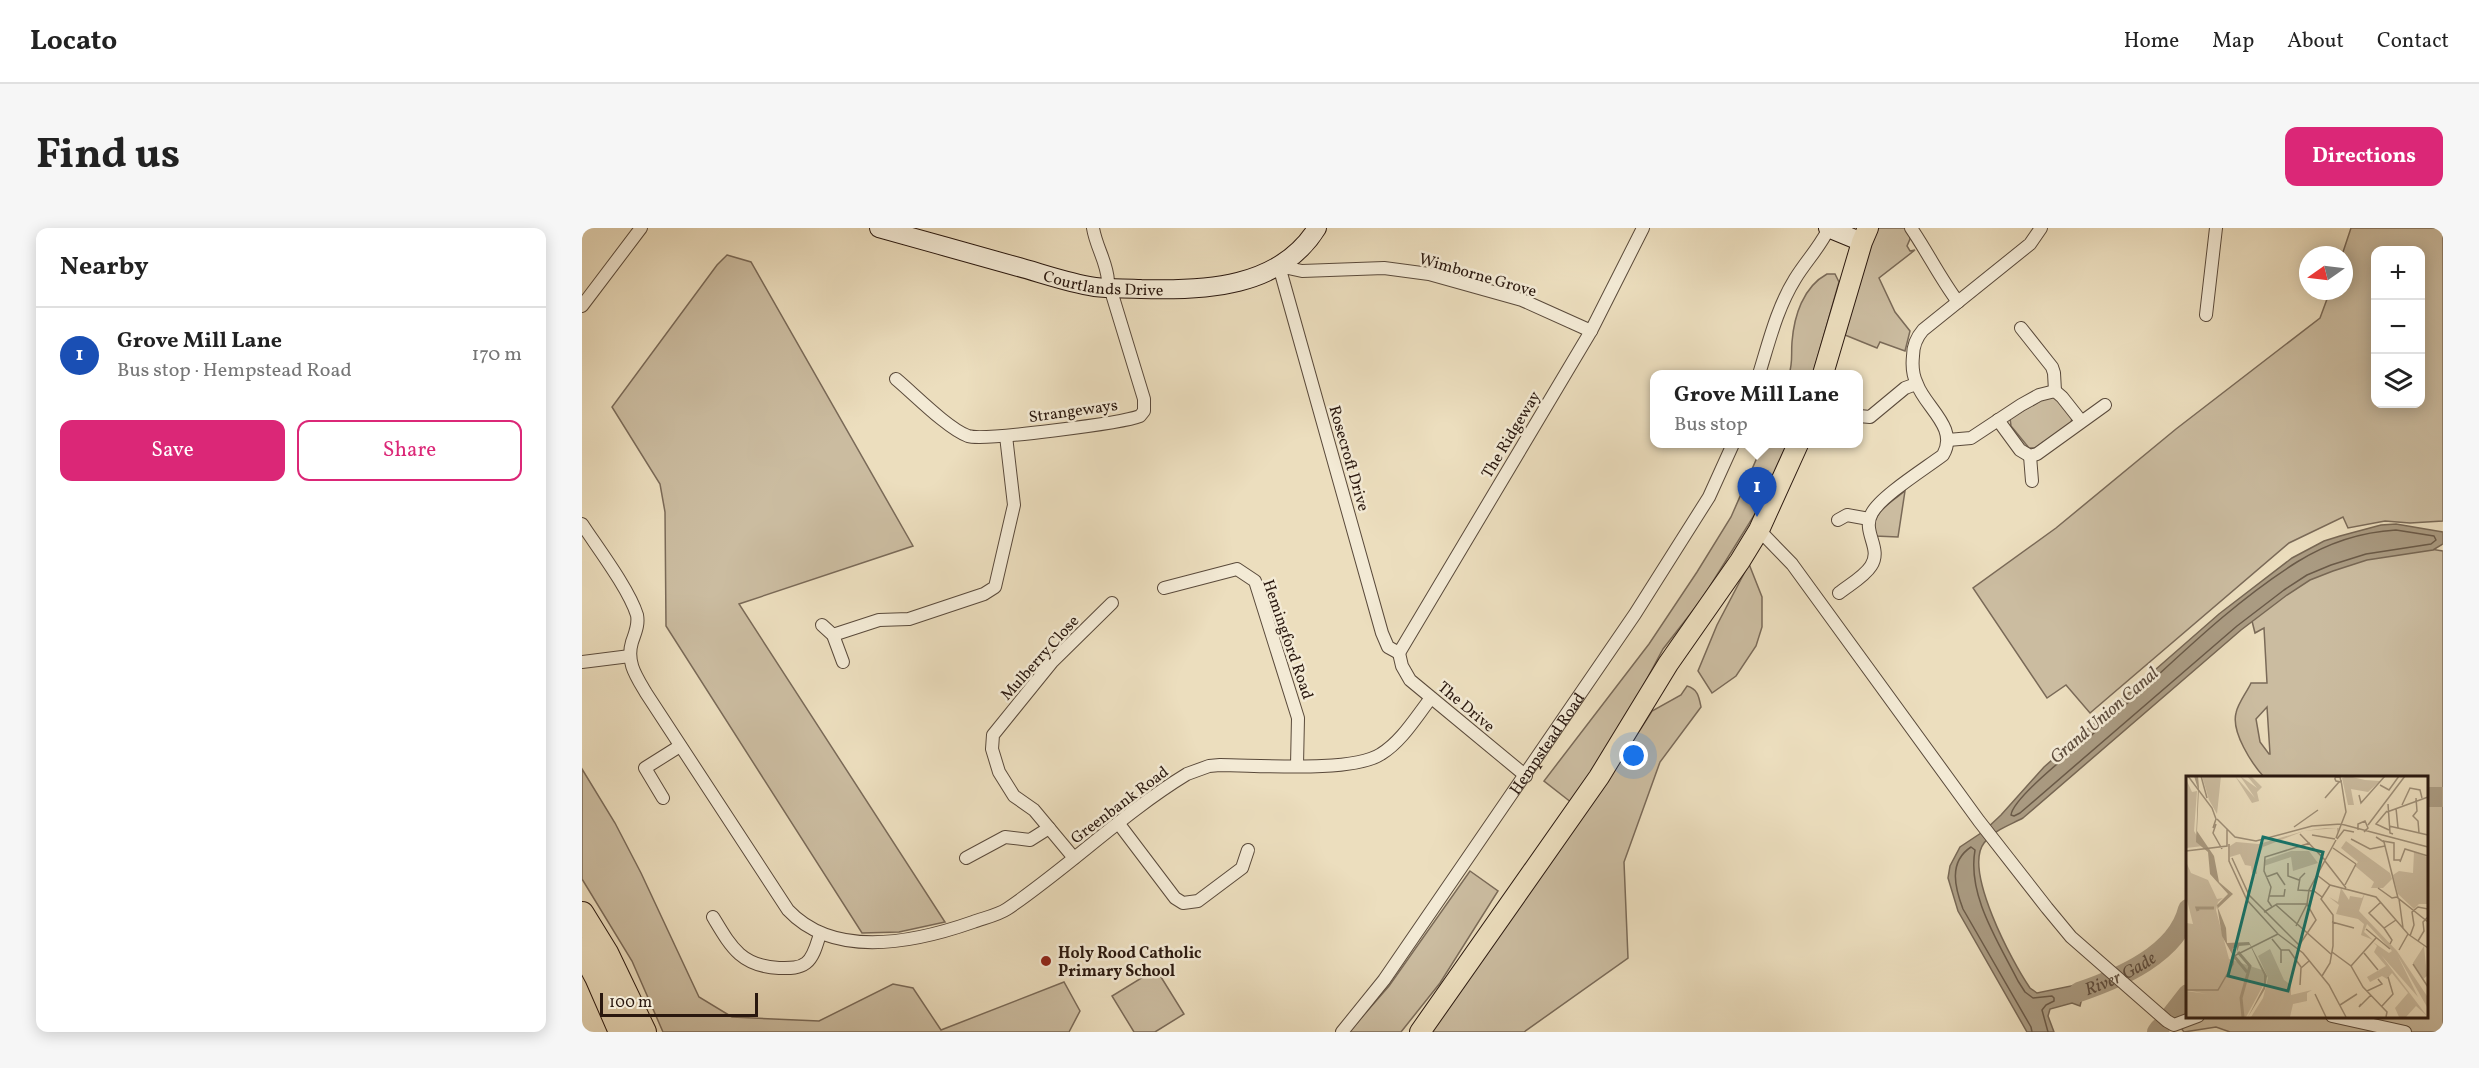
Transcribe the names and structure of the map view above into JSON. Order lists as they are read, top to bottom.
{
  "streets": {
    "street": [
      "Wimborne Grove",
      "Courtlands Drive",
      "Strangeways",
      "The Ridgeway",
      "Rosecroft Drive",
      "Hemingford Road",
      "Mulberry Close",
      "The Drive",
      "Hempstead Road",
      "Greenbank Road"
    ]
  },
  "crossings": [
    ["Wimborne Grove", "Courtlands Drive"],
    ["Wimborne Grove", "The Ridgeway"],
    ["Wimborne Grove", "Rosecroft Drive"],
    ["Courtlands Drive", "Strangeways"],
    ["Courtlands Drive", "Rosecroft Drive"],
    ["The Ridgeway", "Rosecroft Drive"],
    ["The Ridgeway", "The Drive"],
    ["Rosecroft Drive", "The Drive"],
    ["Hemingford Road", "Greenbank Road"],
    ["The Drive", "Hempstead Road"],
    ["The Drive", "Greenbank Road"]
  ],
  "water": ["Grand Union Canal", "River Gade"],
  "places": ["Holy Rood Catholic Primary School"],
  "scale_bar": "100 m",
  "north": "left",
  "page": {
    "header": "Locato",
    "nav": [
      "Home",
      "Map",
      "About",
      "Contact"
    ],
    "title": "Find us",
    "buttons": [
      "Directions",
      ["Save", "Share"]
    ],
    "heading": "Nearby",
    "map_buttons": ["+", "−"],
    "list": [
      {
        "mark": "1",
        "name": "Grove Mill Lane",
        "note": "Bus stop · Hempstead Road",
        "value": "170 m"
      }
    ],
    "popup": ["Grove Mill Lane", "Bus stop"],
    "pins": "1",
    "scale": "100 m"
  }
}
